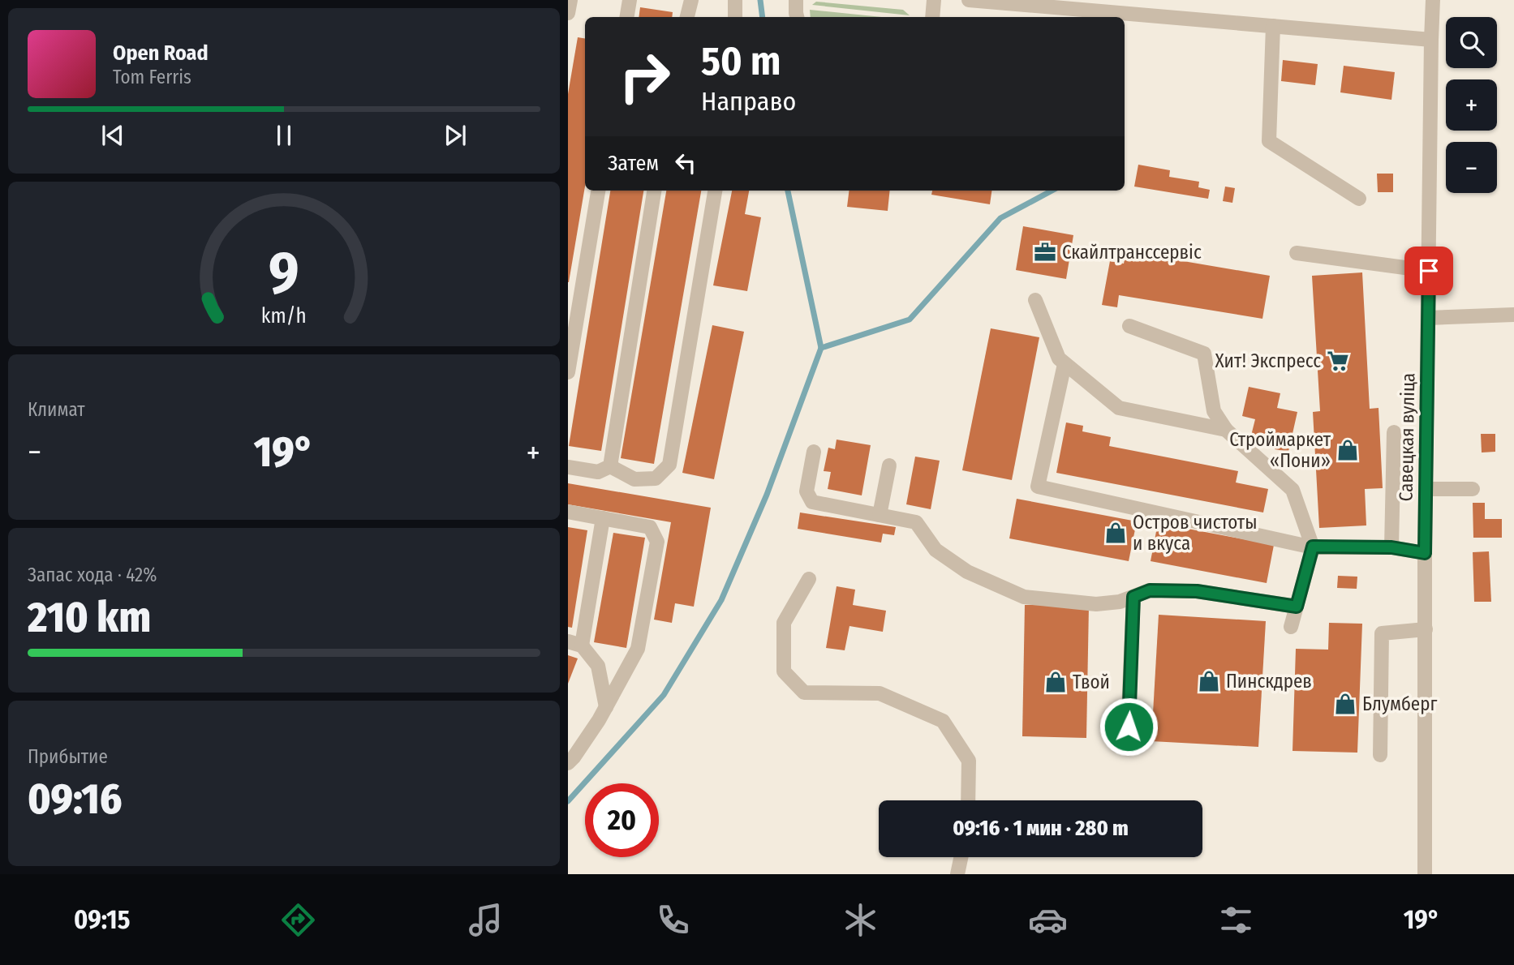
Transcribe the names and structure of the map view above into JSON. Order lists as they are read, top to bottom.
{
  "streets": {
    "street": ["Савецкая вуліца"]
  },
  "places": {
    "office": ["Скайлтранссервіс"],
    "supermarket": ["Хит! Экспресс"],
    "shop": [
      "Строймаркет «Пони»",
      "Остров чистоты и вкуса",
      "Пинскдрев",
      "Твой",
      "Блумберг"
    ]
  },
  "page": {
    "map_buttons": ["+", "−"],
    "turn": ["50 m", "Направо"],
    "song": ["Open Road", "Tom Ferris"],
    "then": "Затем",
    "tile": [
      "Климат",
      ["Запас хода · 42%", "210 km"],
      ["Прибытие", "09:16"]
    ],
    "heat": ["−", "19°", "+"],
    "limit": "20",
    "trip": "09:16 · 1 мин · 280 m",
    "tabs": ["09:15", "19°"],
    "gauge": ["9", "km/h"]
  }
}
